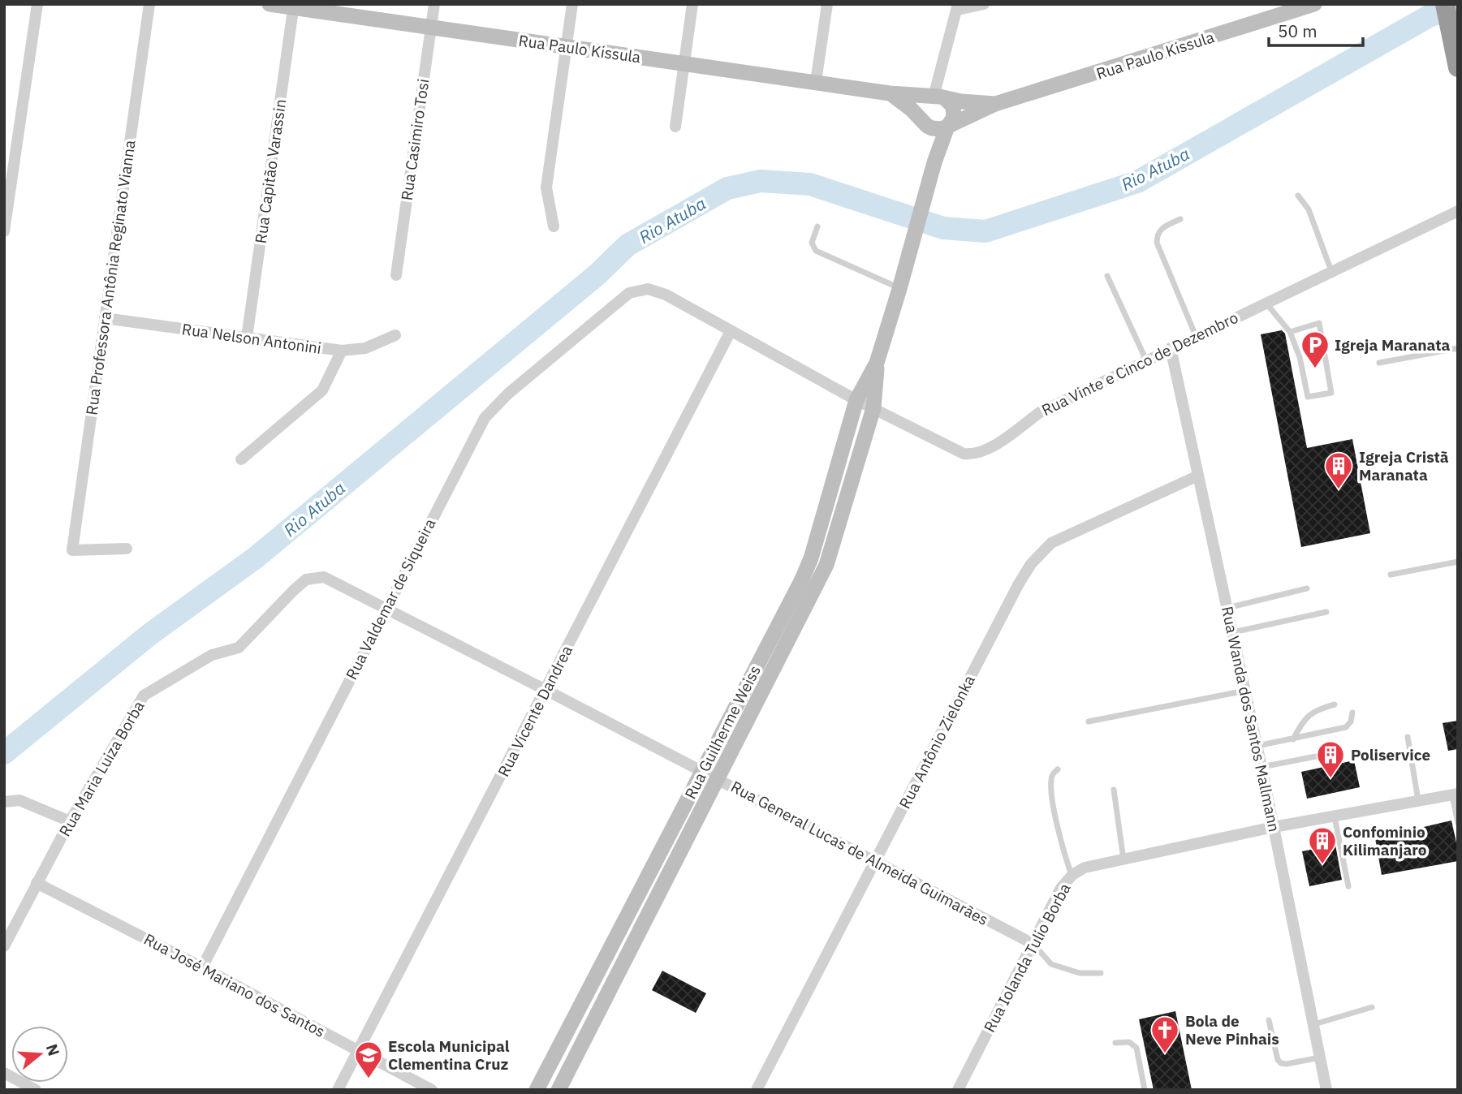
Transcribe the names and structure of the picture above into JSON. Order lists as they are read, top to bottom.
{
  "streets": {
    "street": [
      "Rua Paulo Kissula",
      "Rua Casimiro Tosi",
      "Rua Capitão Varassin",
      "Rua Professora Antônia Reginato Vianna",
      "Rua Nelson Antonini",
      "Rua Vinte e Cinco de Dezembro",
      "Rua Valdemar de Siqueira",
      "Rua Vicente Dandrea",
      "Rua Wanda dos Santos Mallmann",
      "Rua Guilherme Weiss",
      "Rua Antônio Zielonka",
      "Rua Maria Luiza Borba",
      "Rua General Lucas de Almeida Guimarães",
      "Rua Iolanda Tulio Borba",
      "Rua José Mariano dos Santos"
    ]
  },
  "crossings": [
    ["Rua Paulo Kissula", "Rua Casimiro Tosi"],
    ["Rua Paulo Kissula", "Rua Capitão Varassin"],
    ["Rua Paulo Kissula", "Rua Guilherme Weiss"],
    ["Rua Capitão Varassin", "Rua Nelson Antonini"],
    ["Rua Professora Antônia Reginato Vianna", "Rua Nelson Antonini"],
    ["Rua Vinte e Cinco de Dezembro", "Rua Valdemar de Siqueira"],
    ["Rua Vinte e Cinco de Dezembro", "Rua Vicente Dandrea"],
    ["Rua Vinte e Cinco de Dezembro", "Rua Wanda dos Santos Mallmann"],
    ["Rua Vinte e Cinco de Dezembro", "Rua Guilherme Weiss"],
    ["Rua Valdemar de Siqueira", "Rua General Lucas de Almeida Guimarães"],
    ["Rua Valdemar de Siqueira", "Rua José Mariano dos Santos"],
    ["Rua Vicente Dandrea", "Rua General Lucas de Almeida Guimarães"],
    ["Rua Vicente Dandrea", "Rua José Mariano dos Santos"],
    ["Rua Wanda dos Santos Mallmann", "Rua Antônio Zielonka"],
    ["Rua Wanda dos Santos Mallmann", "Rua Iolanda Tulio Borba"],
    ["Rua Guilherme Weiss", "Rua General Lucas de Almeida Guimarães"],
    ["Rua Antônio Zielonka", "Rua General Lucas de Almeida Guimarães"],
    ["Rua Maria Luiza Borba", "Rua General Lucas de Almeida Guimarães"],
    ["Rua Maria Luiza Borba", "Rua José Mariano dos Santos"],
    ["Rua General Lucas de Almeida Guimarães", "Rua Iolanda Tulio Borba"]
  ],
  "water": ["Rio Atuba"],
  "places": {
    "parking": ["Igreja Maranata"],
    "building": ["Igreja Cristã Maranata", "Poliservice", "Confominio Kilimanjaro"],
    "church": ["Bola de Neve Pinhais"],
    "school or university": ["Escola Municipal Clementina Cruz"]
  },
  "scale_bar": "50 m",
  "north": "right"
}
